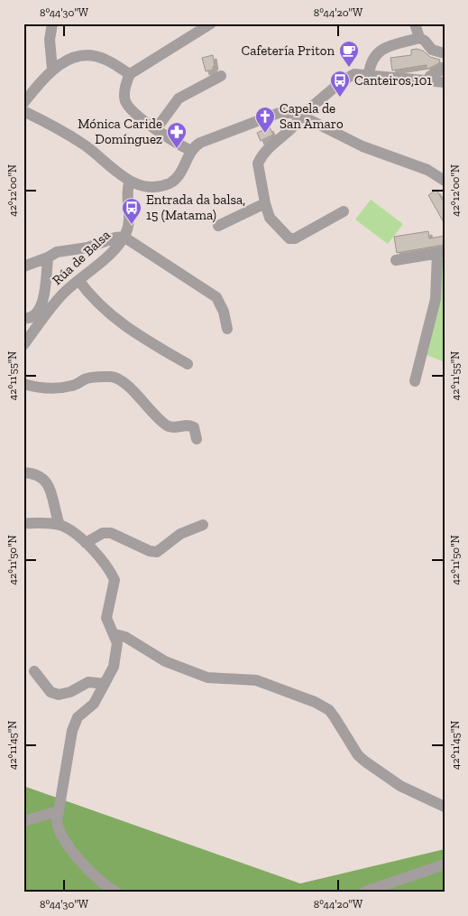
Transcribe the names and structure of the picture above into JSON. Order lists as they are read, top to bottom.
{
  "streets": {
    "street": ["Rúa de Balsa"]
  },
  "places": {
    "cafe": ["Cafetería Priton"],
    "bus stop": ["Canteiros,101", "Entrada da balsa, 15 (Matama)"],
    "church": ["Capela de San Amaro"],
    "pharmacy": ["Mónica Caride Domínguez"]
  },
  "coordinates": [
    "8°44'30\"W",
    "8°44'20\"W",
    "42°12'00\"N",
    "42°11'55\"N",
    "42°11'50\"N",
    "42°11'45\"N"
  ]
}
